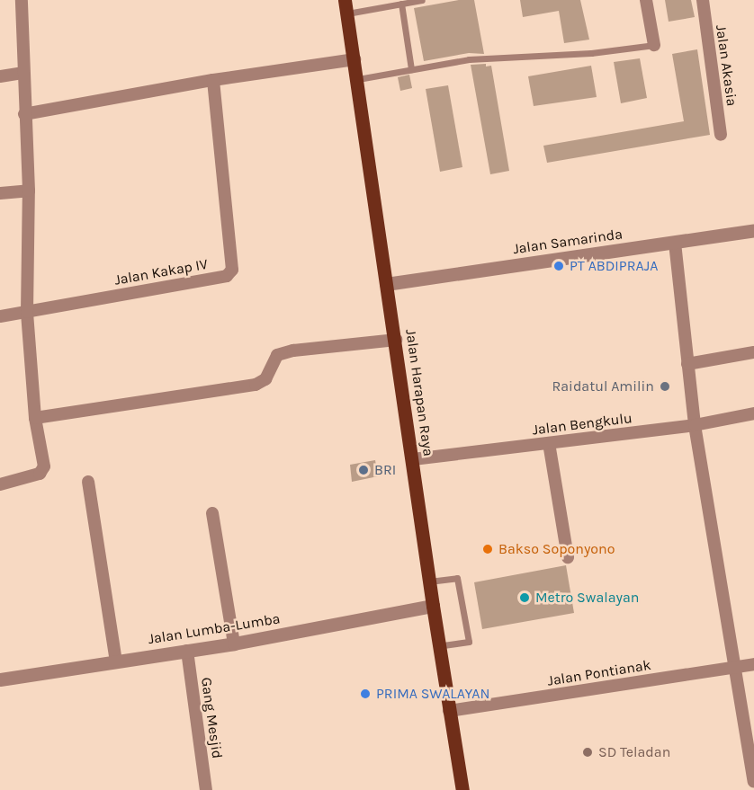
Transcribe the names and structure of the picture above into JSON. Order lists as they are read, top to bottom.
{
  "streets": {
    "main road": ["Jalan Harapan Raya"],
    "street": [
      "Jalan Akasia",
      "Jalan Samarinda",
      "Jalan Kakap IV",
      "Jalan Bengkulu",
      "Jalan Lumba-Lumba",
      "Jalan Pontianak",
      "Gang Mesjid"
    ]
  },
  "crossings": [
    ["Jalan Samarinda", "Jalan Harapan Raya"],
    ["Jalan Harapan Raya", "Jalan Bengkulu"],
    ["Jalan Harapan Raya", "Jalan Lumba-Lumba"],
    ["Jalan Harapan Raya", "Jalan Pontianak"],
    ["Jalan Lumba-Lumba", "Gang Mesjid"]
  ],
  "places": [
    "PT ABDIPRAJA",
    "Raidatul Amilin",
    "BRI",
    "Bakso Soponyono",
    "Metro Swalayan",
    "PRIMA SWALAYAN",
    "SD Teladan"
  ]
}
